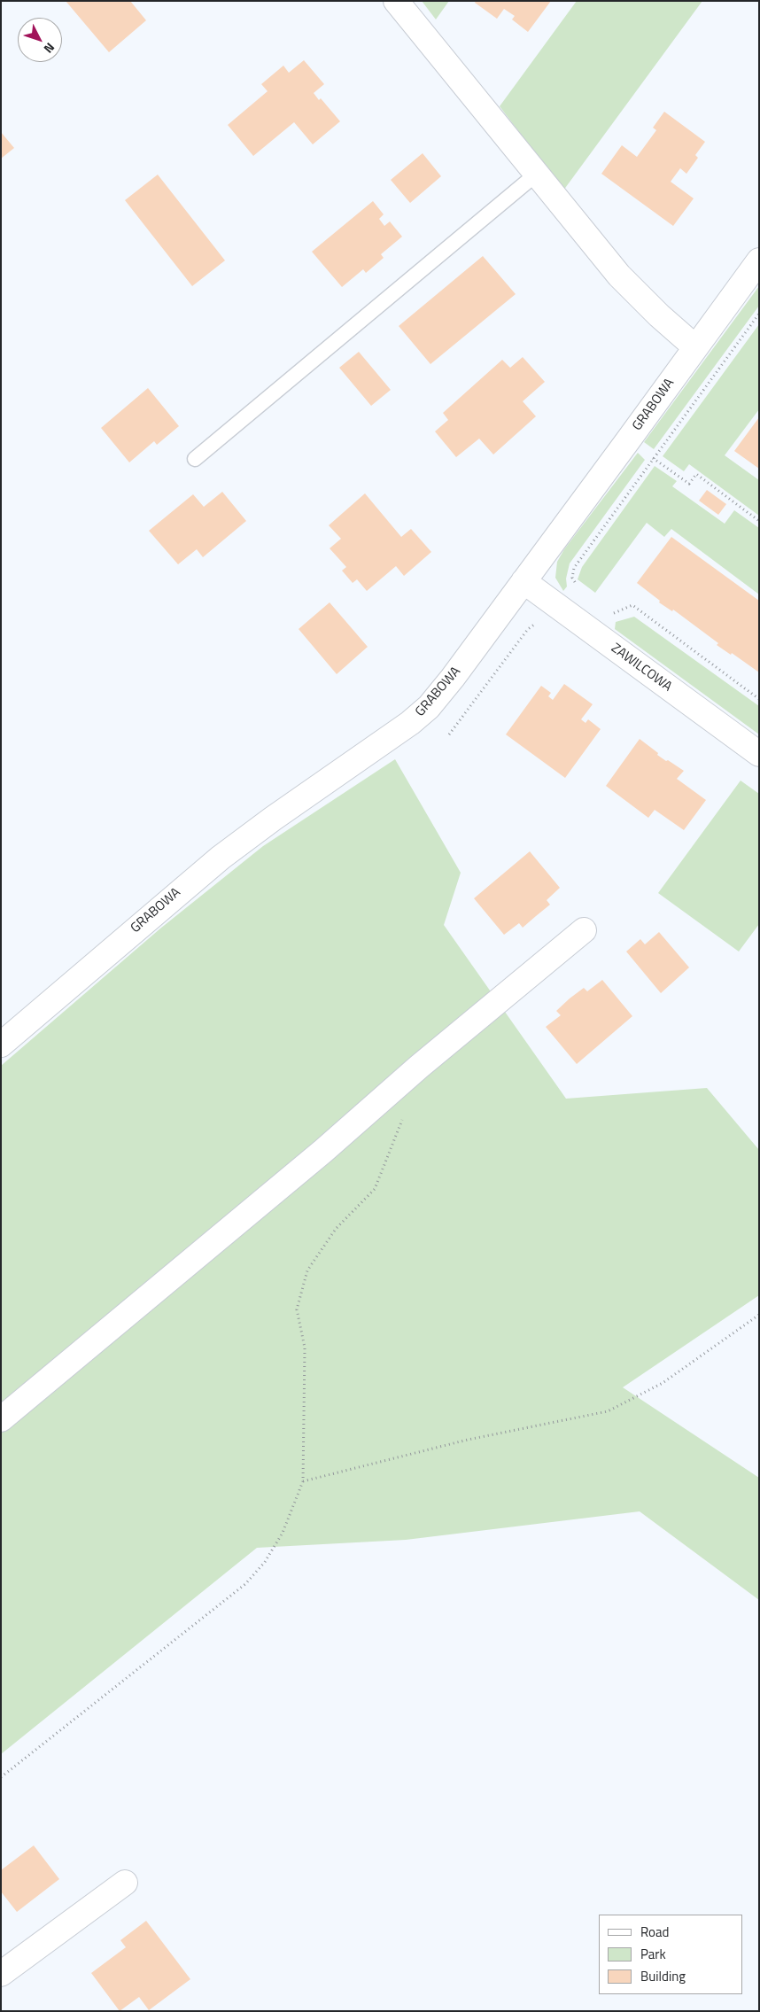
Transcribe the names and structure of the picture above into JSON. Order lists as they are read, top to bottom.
{
  "streets": {
    "street": ["GRABOWA", "ZAWILCOWA"]
  },
  "crossings": [
    ["GRABOWA", "ZAWILCOWA"]
  ],
  "legend": ["Road", "Park", "Building"],
  "north": "bottom right"
}
